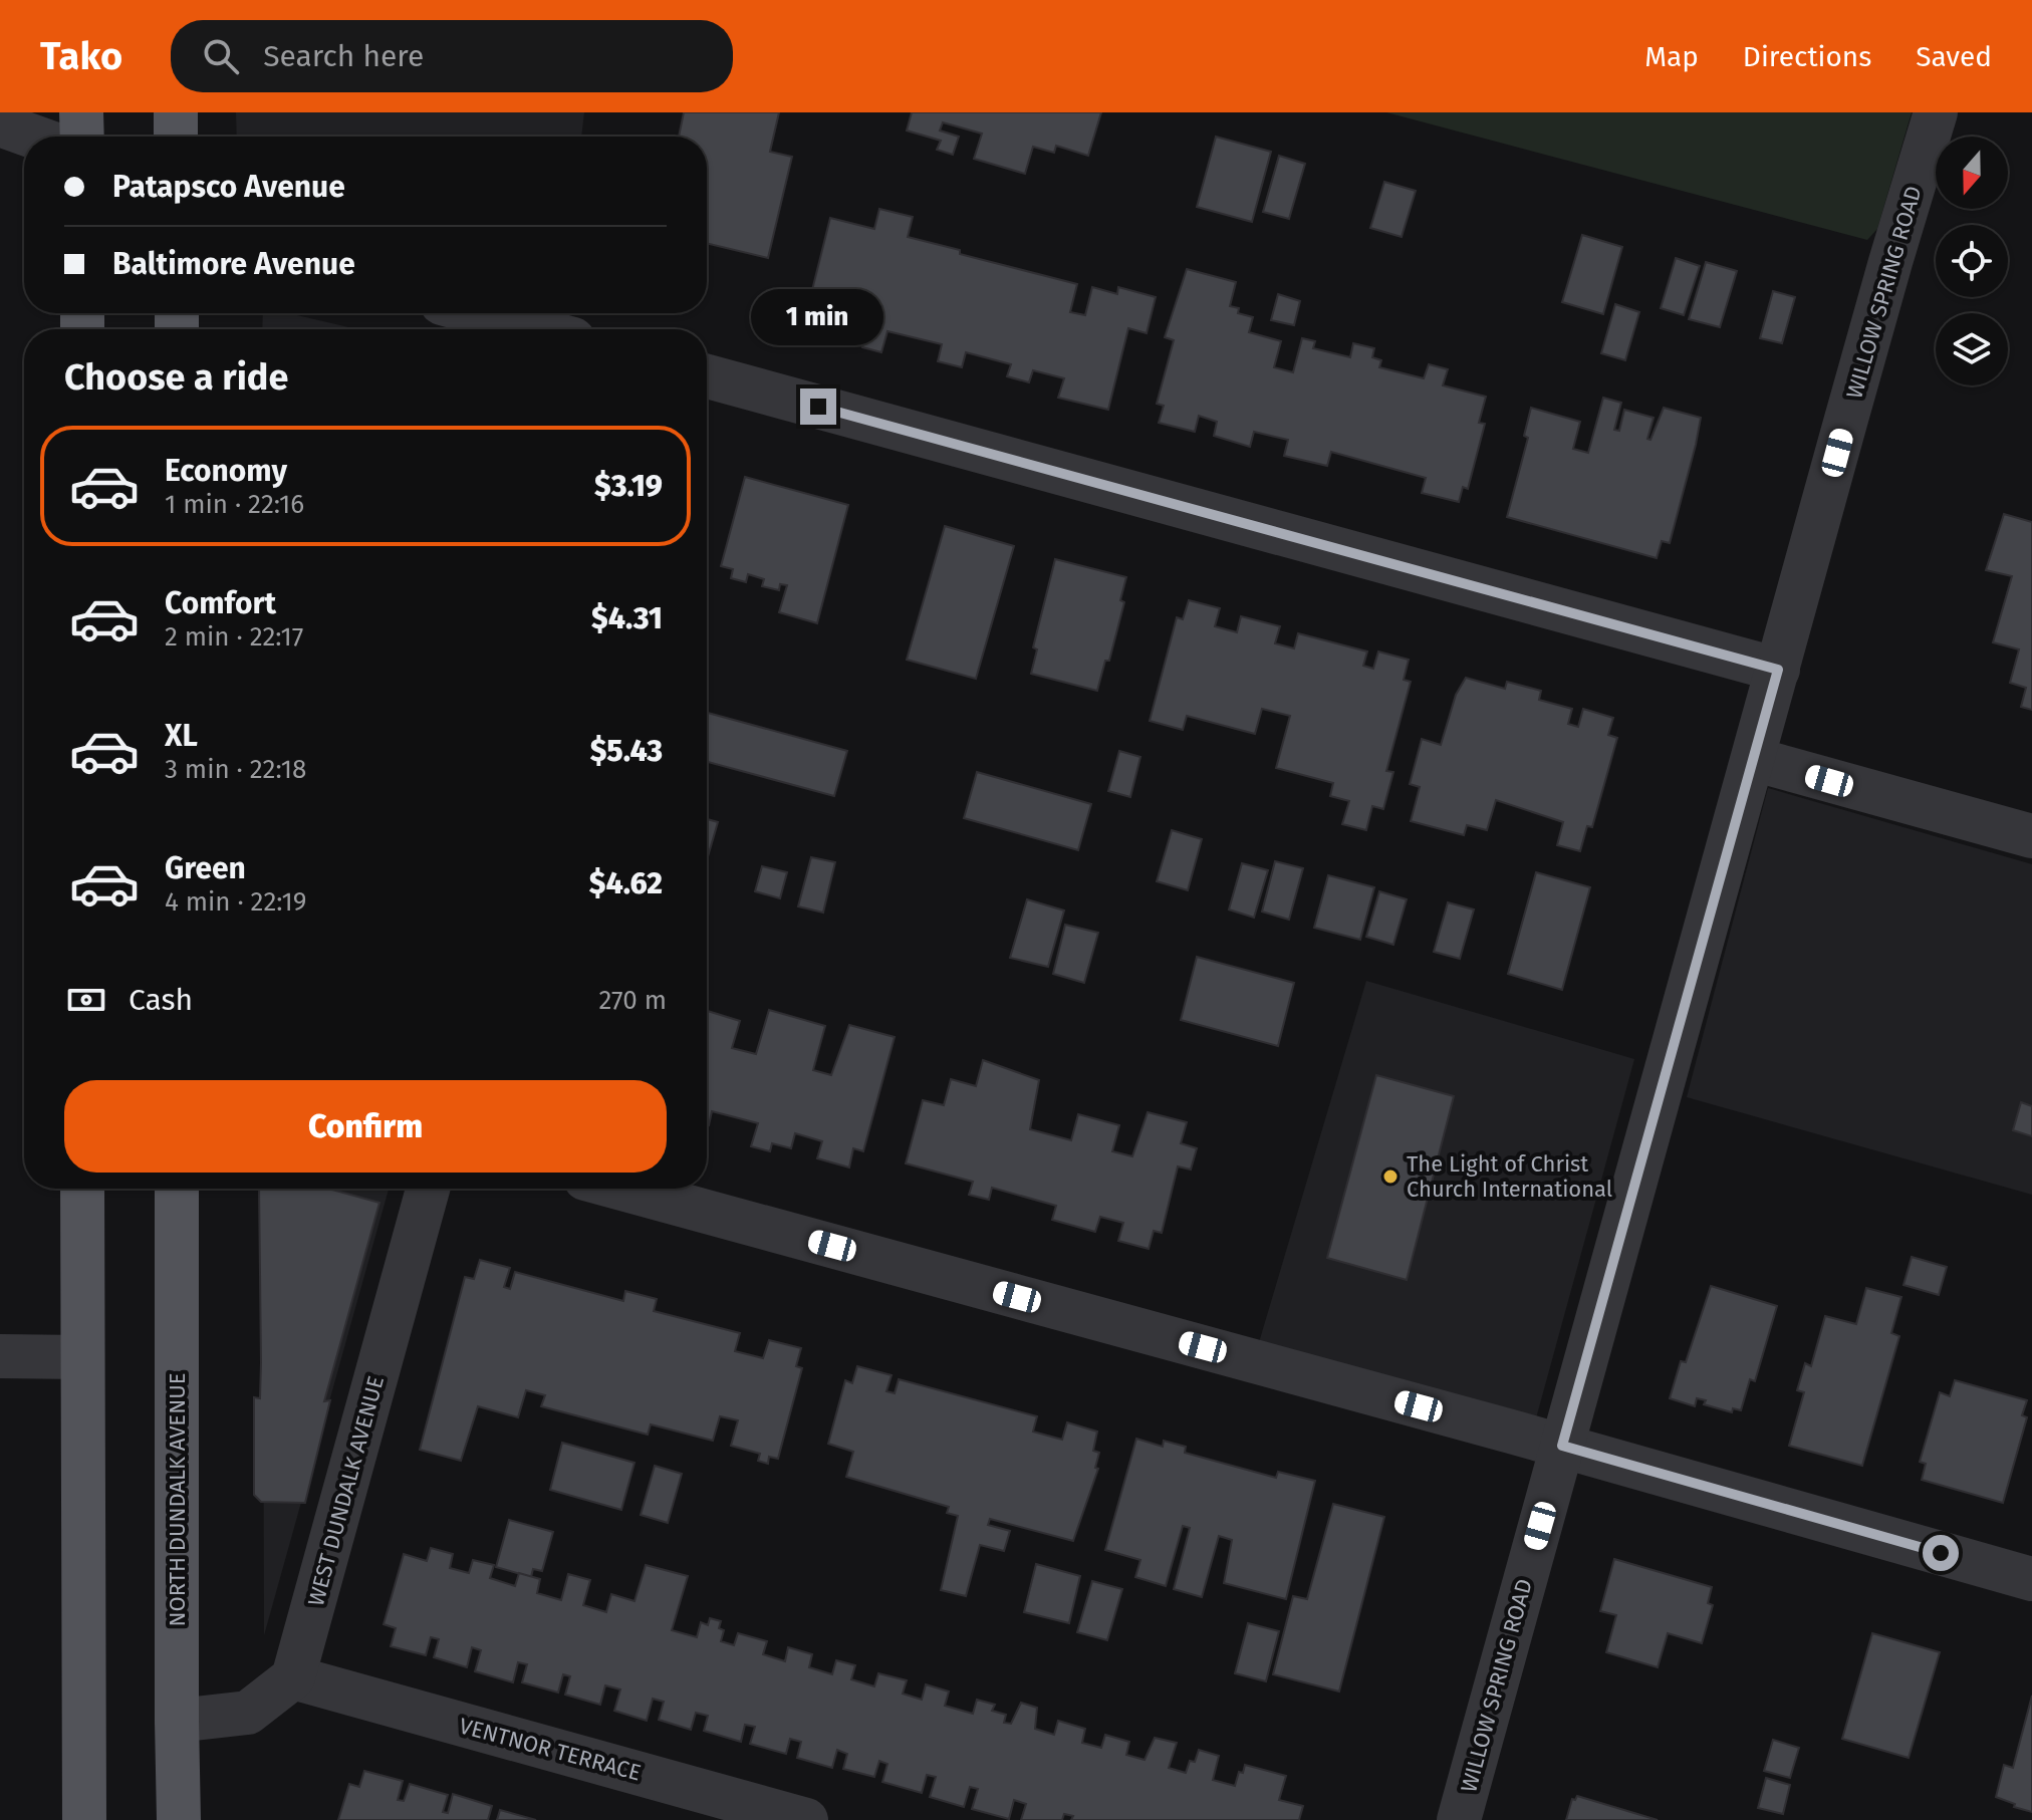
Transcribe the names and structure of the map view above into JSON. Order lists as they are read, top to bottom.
{
  "streets": {
    "main road": ["NORTH DUNDALK AVENUE"],
    "street": ["WILLOW SPRING ROAD", "WEST DUNDALK AVENUE", "VENTNOR TERRACE"]
  },
  "crossings": [
    ["WEST DUNDALK AVENUE", "VENTNOR TERRACE"]
  ],
  "places": ["The Light of Christ Church International"],
  "north": "bottom",
  "page": {
    "header": "Tako",
    "search": "Search here",
    "nav": ["Map", "Directions", "Saved"],
    "banner": ["Patapsco Avenue", "Baltimore Avenue"],
    "bubble": "1 min",
    "heading": "Choose a ride",
    "list": [
      {
        "name": "Economy",
        "note": "1 min · 22:16",
        "value": "$3.19"
      },
      {
        "name": "Comfort",
        "note": "2 min · 22:17",
        "value": "$4.31"
      },
      {
        "name": "XL",
        "note": "3 min · 22:18",
        "value": "$5.43"
      },
      {
        "name": "Green",
        "note": "4 min · 22:19",
        "value": "$4.62"
      }
    ],
    "pay": ["Cash", "270 m"],
    "buttons": "Confirm"
  }
}
